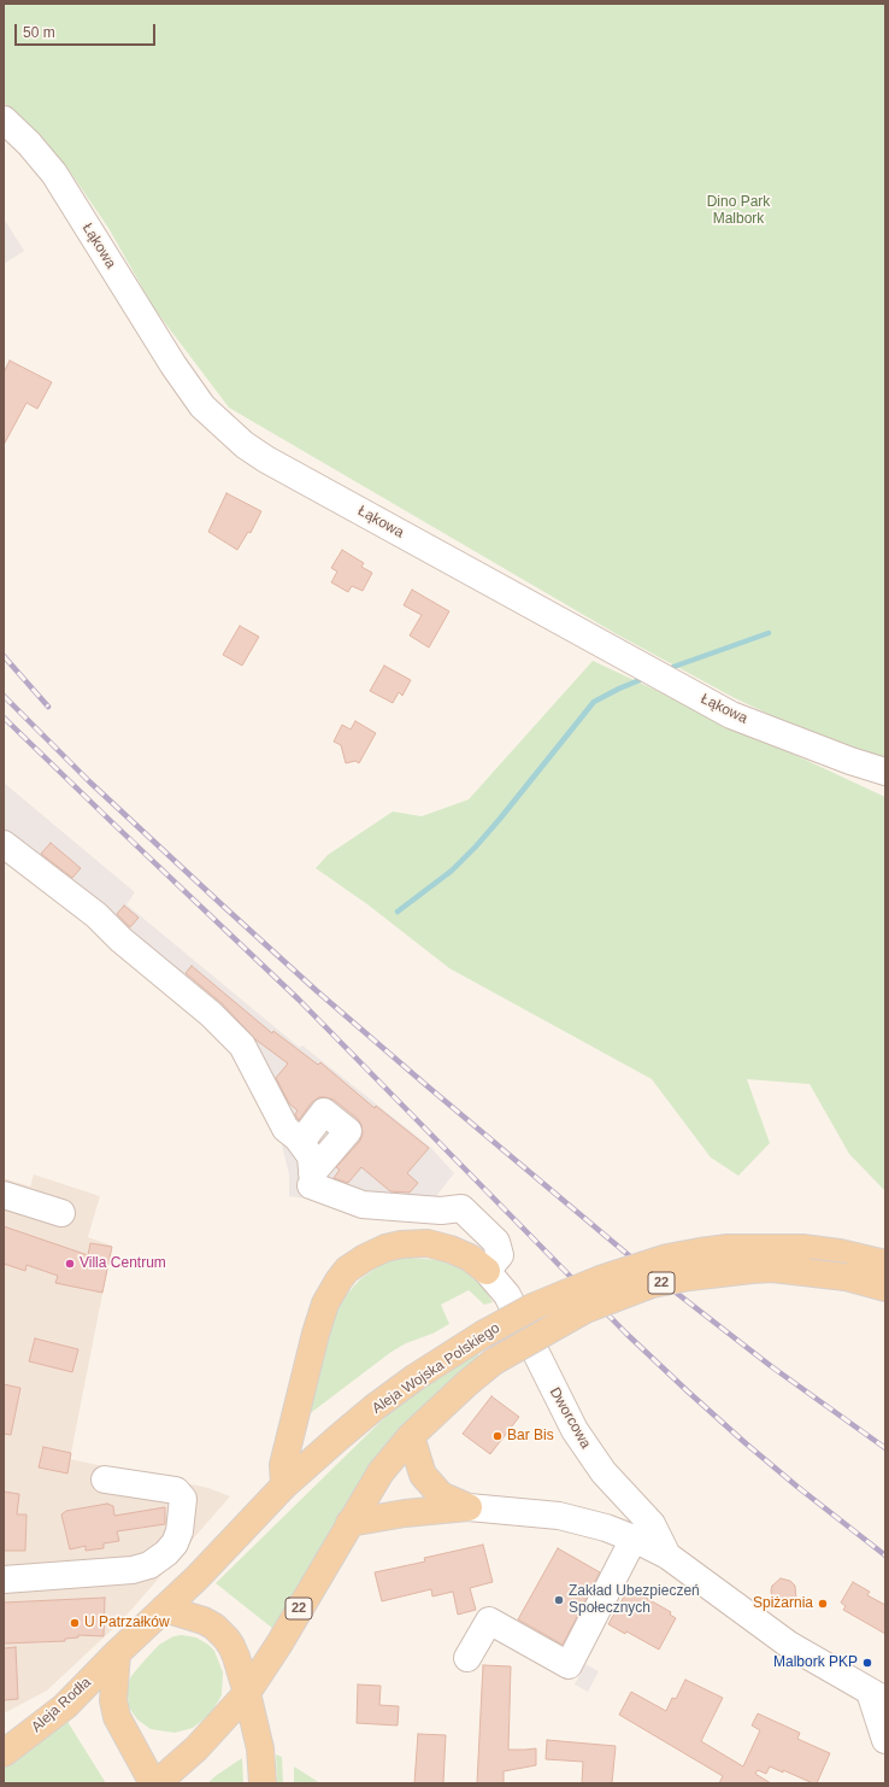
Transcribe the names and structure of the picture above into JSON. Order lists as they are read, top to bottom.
{
  "streets": {
    "main road": ["22", "Aleja Wojska Polskiego", "Aleja Rodła"],
    "street": ["Łąkowa", "Dworcowa"]
  },
  "crossings": [
    ["22", "Aleja Wojska Polskiego"],
    ["22", "Aleja Rodła"],
    ["Aleja Wojska Polskiego", "Aleja Rodła"]
  ],
  "parks": ["Dino Park Malbork"],
  "places": [
    "Villa Centrum",
    "Bar Bis",
    "Zakład Ubezpieczeń Społecznych",
    "Spiżarnia",
    "U Patrzałków",
    "Malbork PKP"
  ],
  "scale_bar": "50 m"
}
